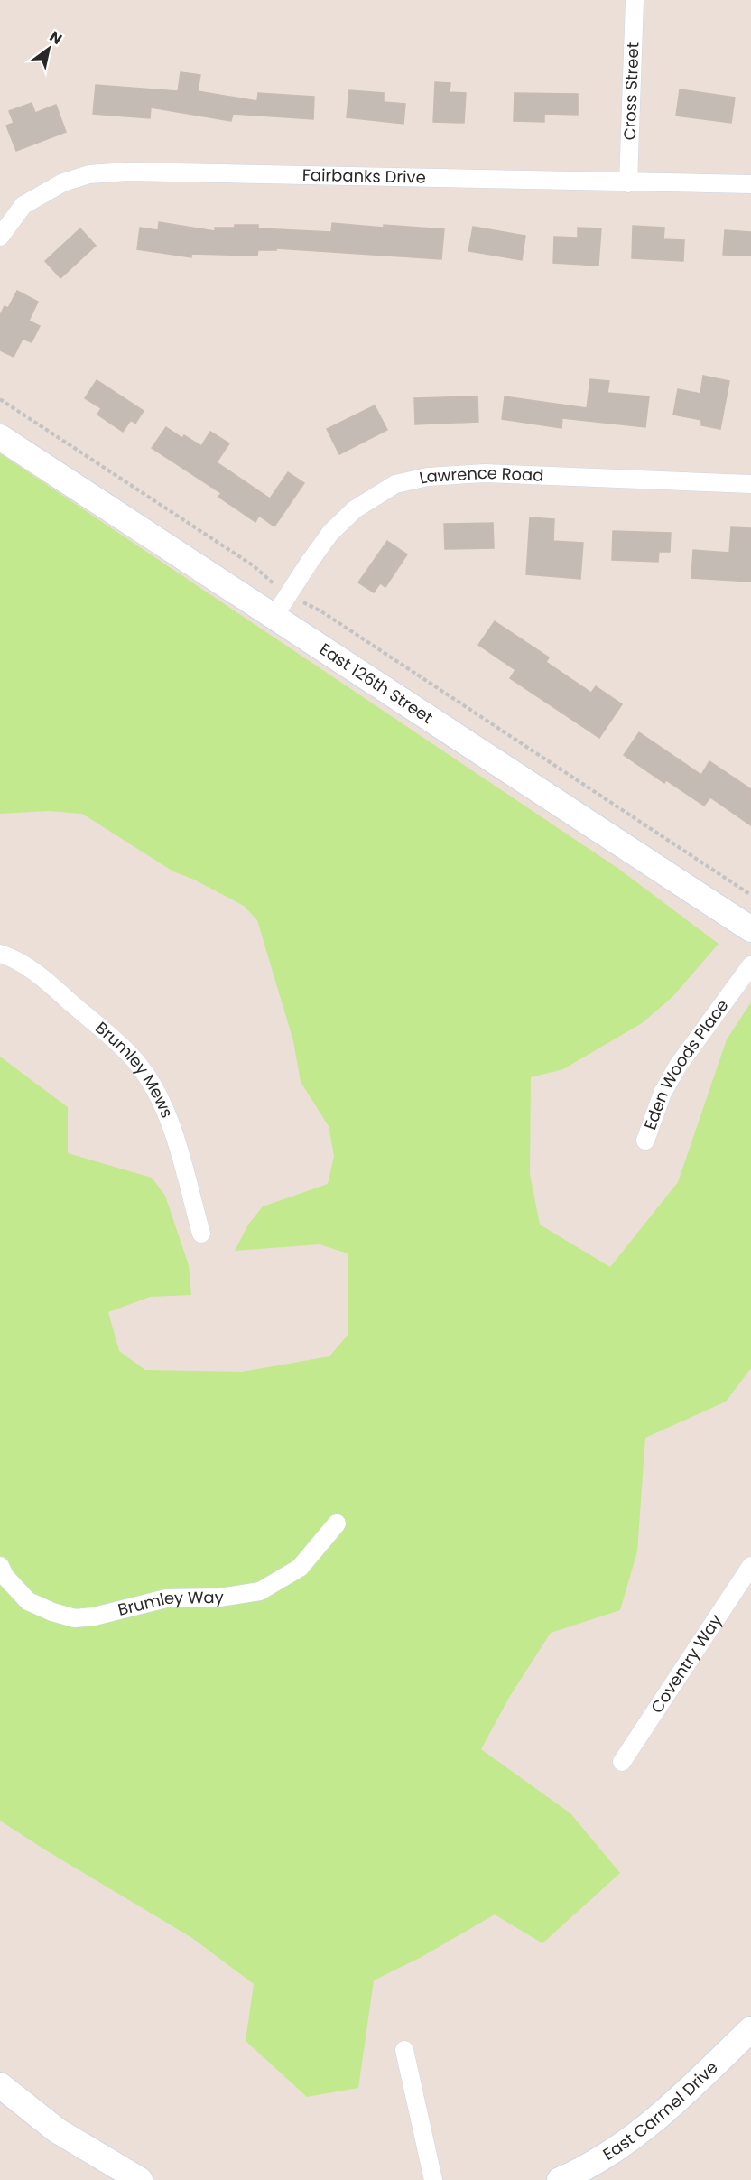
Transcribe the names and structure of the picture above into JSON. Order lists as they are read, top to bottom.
{
  "streets": {
    "street": [
      "Cross Street",
      "Fairbanks Drive",
      "Lawrence Road",
      "East 126th Street",
      "Eden Woods Place",
      "Brumley Mews",
      "Brumley Way",
      "Coventry Way",
      "East Carmel Drive"
    ]
  },
  "crossings": [
    ["Cross Street", "Fairbanks Drive"],
    ["Lawrence Road", "East 126th Street"]
  ],
  "north": "top right"
}
